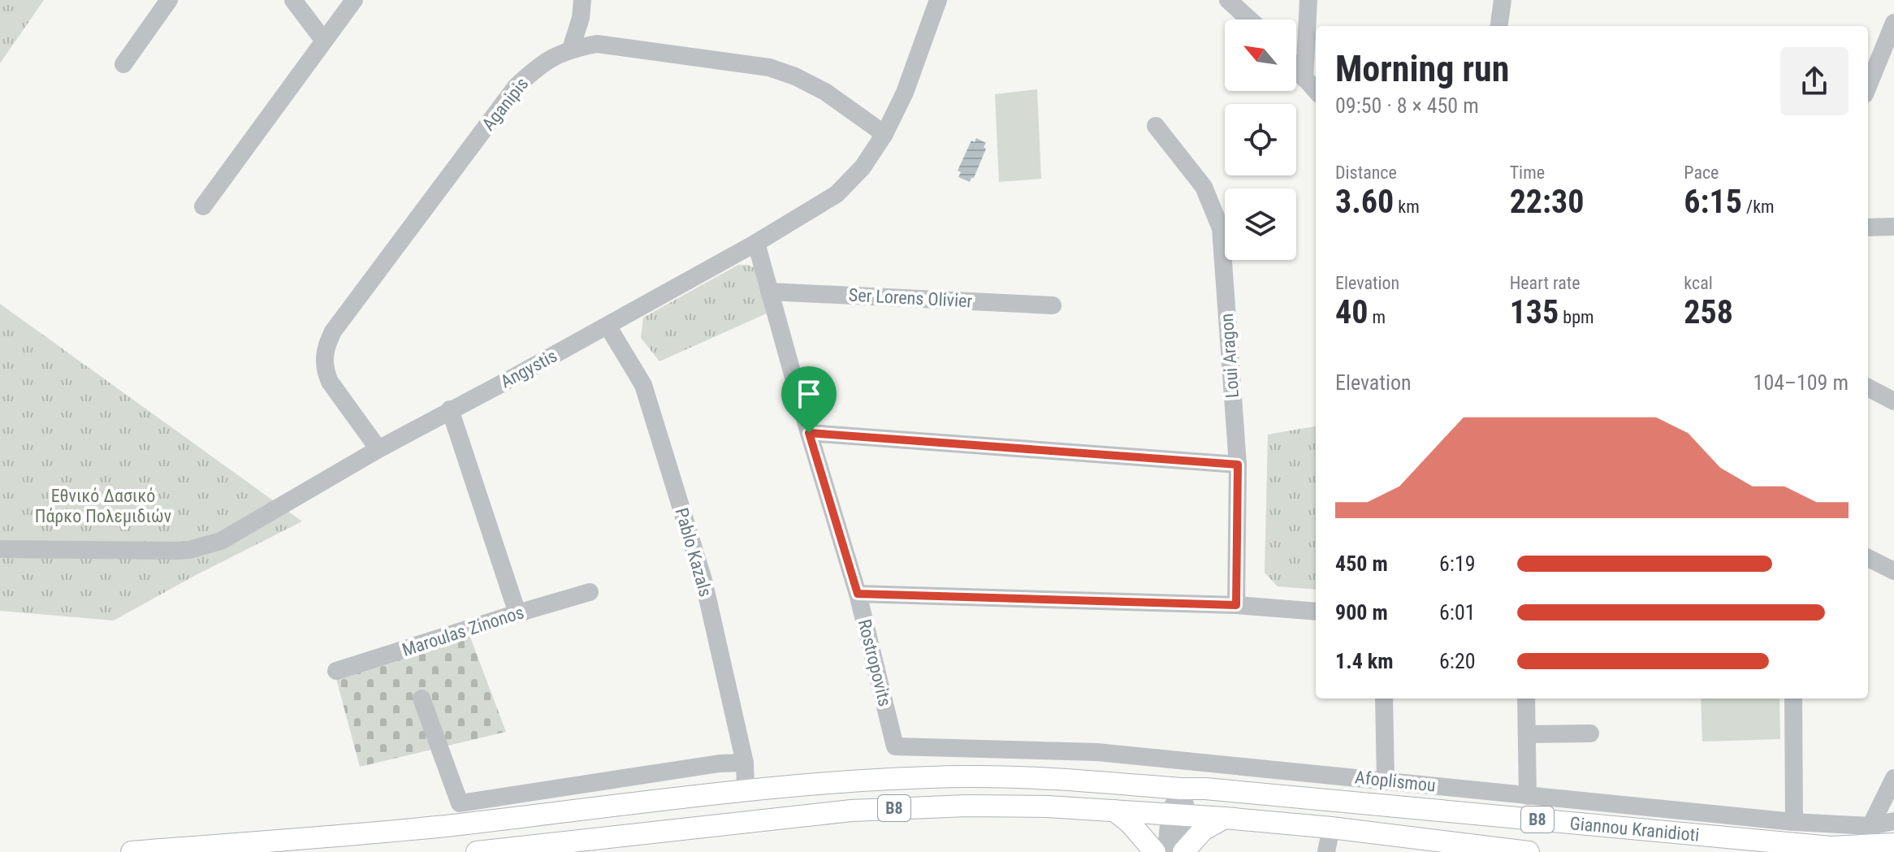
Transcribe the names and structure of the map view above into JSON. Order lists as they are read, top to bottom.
{
  "streets": {
    "main road": ["B8", "Giannou Kranidioti"],
    "street": [
      "Aganipis",
      "Ser Lorens Olivier",
      "Loui Aragon",
      "Angystis",
      "Pablo Kazals",
      "Maroulas Zinonos",
      "Rostropovits",
      "Afoplismou"
    ]
  },
  "crossings": [
    ["Aganipis", "Angystis"],
    ["Ser Lorens Olivier", "Rostropovits"],
    ["Angystis", "Pablo Kazals"],
    ["Angystis", "Rostropovits"],
    ["Pablo Kazals", "B8"],
    ["Rostropovits", "Afoplismou"],
    ["B8", "Giannou Kranidioti"]
  ],
  "parks": ["Εθνικό Δασικό Πάρκο Πολεμιδιών"],
  "north": "top left",
  "page": {
    "heading": ["Morning run", "09:50 · 8 × 450 m"],
    "stats": [
      ["Distance", "3.60 km"],
      ["Time", "22:30"],
      ["Pace", "6:15 /km"],
      ["Elevation", "40 m"],
      ["Heart rate", "135 bpm"],
      ["kcal", "258"]
    ],
    "chart": ["Elevation", "104–109 m"],
    "list": [
      {
        "name": "450 m",
        "note": "6:19"
      },
      {
        "name": "900 m",
        "note": "6:01"
      },
      {
        "name": "1.4 km",
        "note": "6:20"
      }
    ]
  }
}
